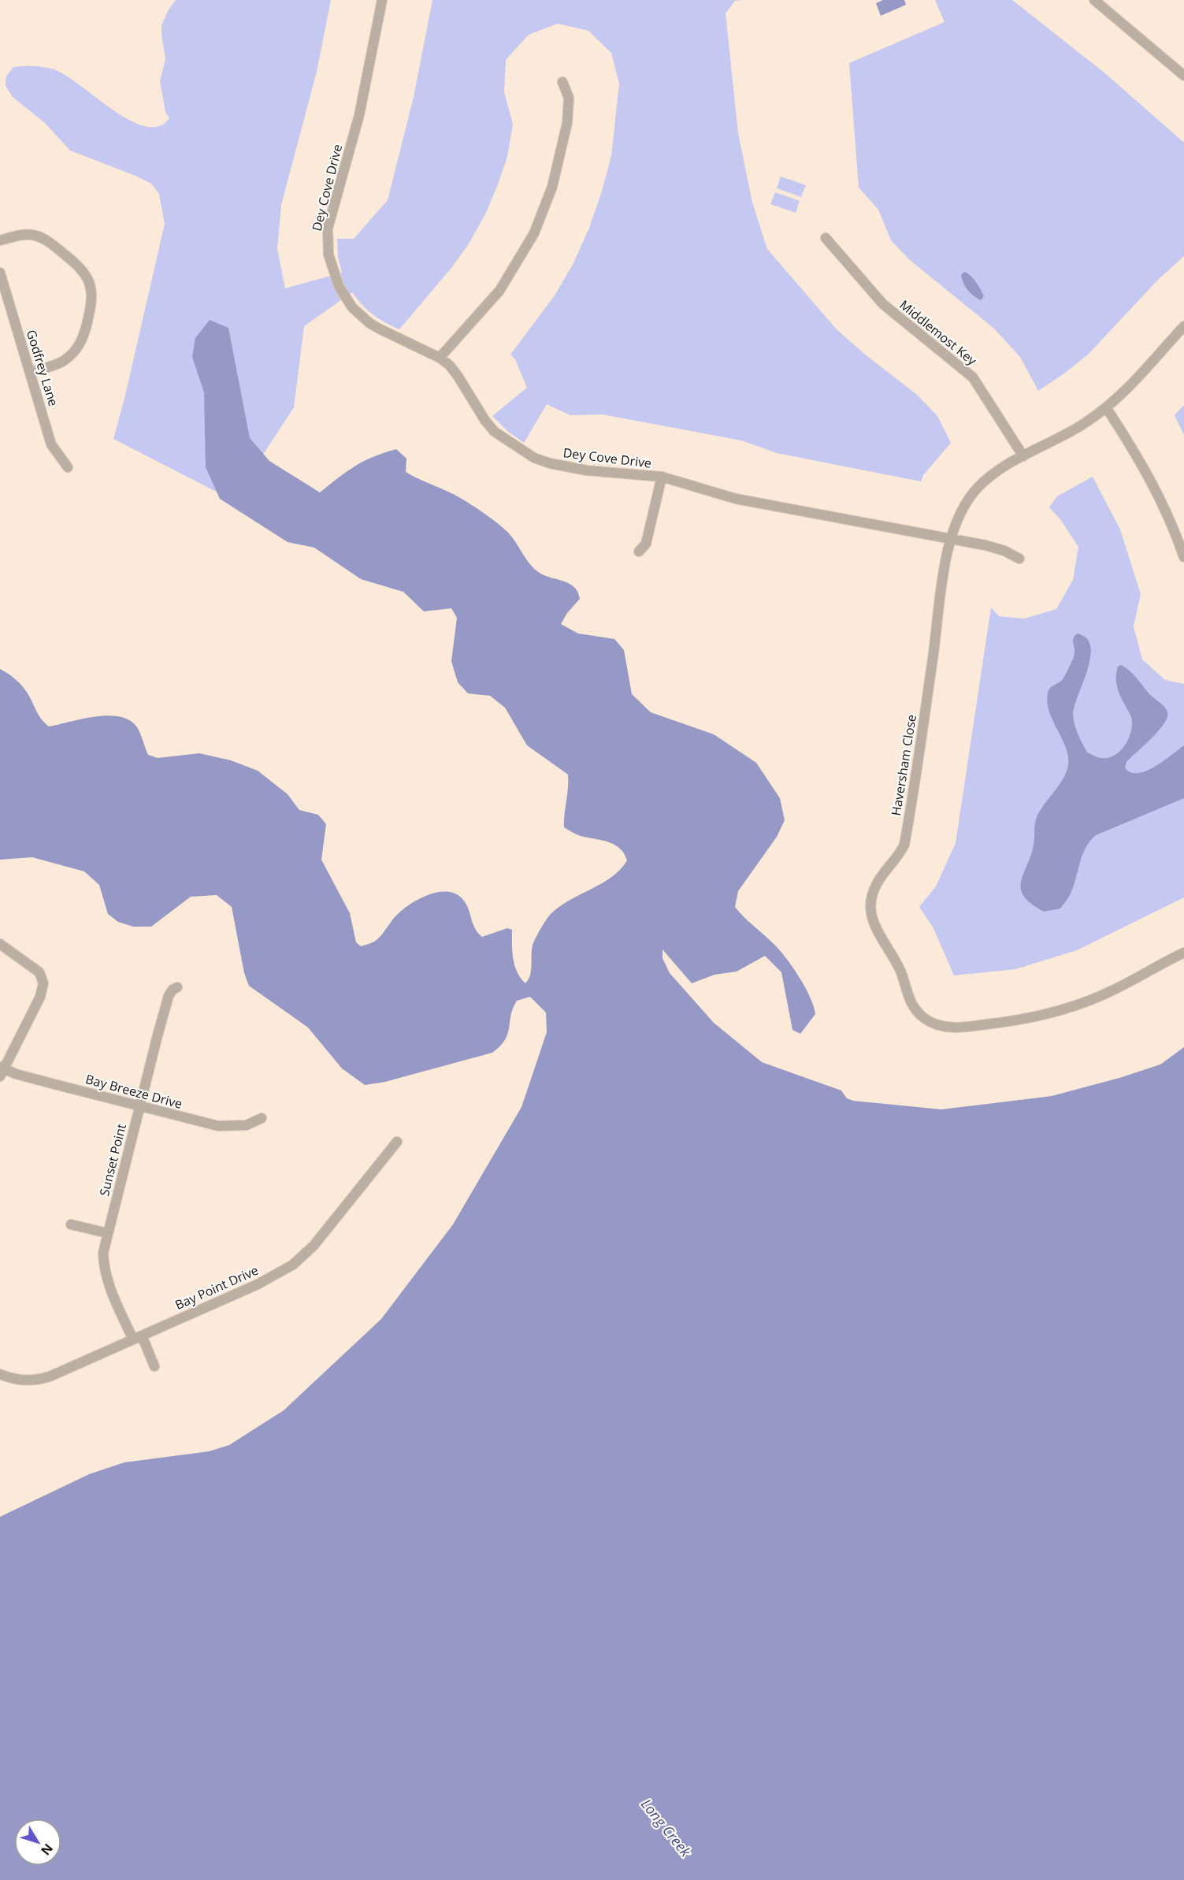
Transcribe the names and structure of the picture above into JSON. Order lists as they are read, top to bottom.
{
  "streets": {
    "street": [
      "Dey Cove Drive",
      "Middlemost Key",
      "Godfrey Lane",
      "Haversham Close",
      "Bay Breeze Drive",
      "Sunset Point",
      "Bay Point Drive"
    ]
  },
  "crossings": [
    ["Dey Cove Drive", "Haversham Close"],
    ["Middlemost Key", "Haversham Close"],
    ["Bay Breeze Drive", "Sunset Point"],
    ["Sunset Point", "Bay Point Drive"]
  ],
  "water": ["Long Creek"],
  "north": "bottom right"
}
